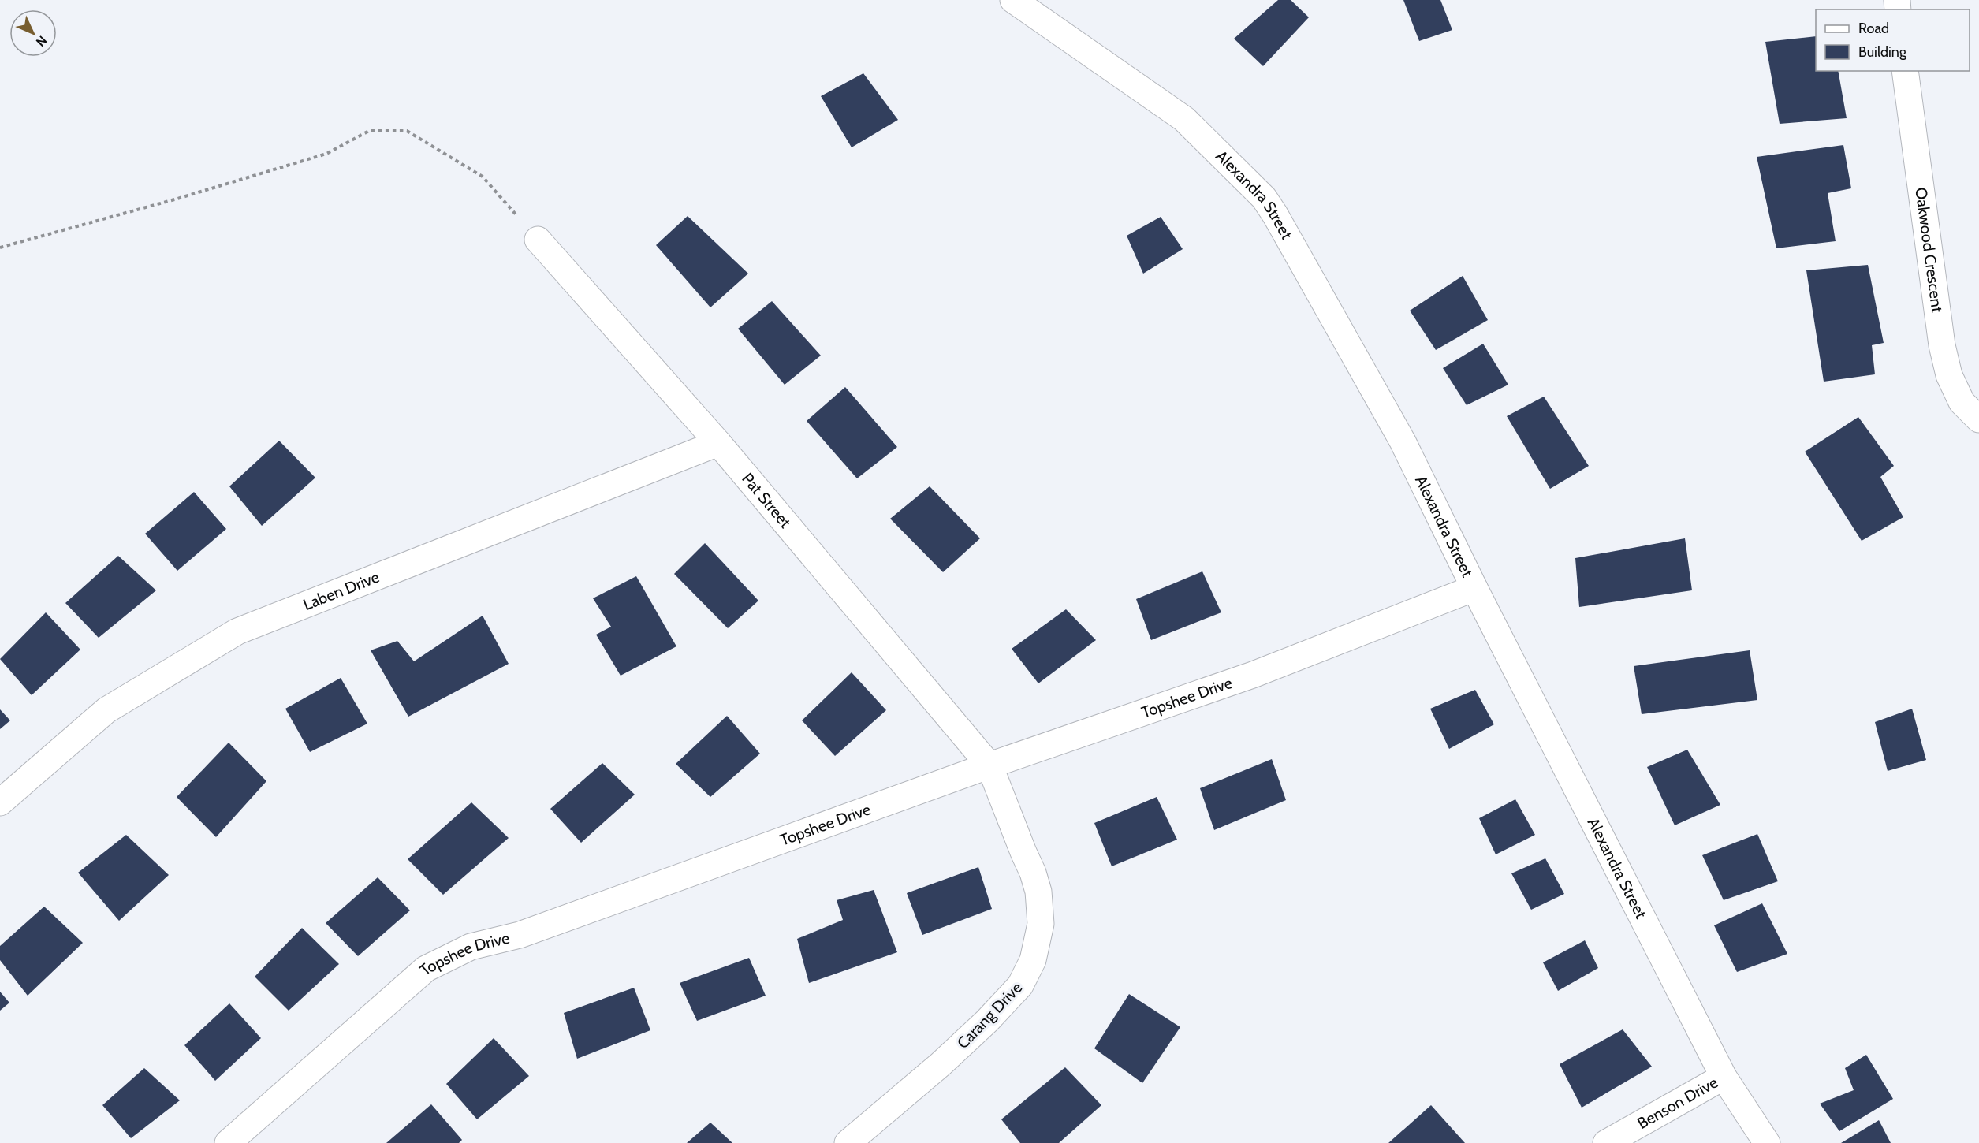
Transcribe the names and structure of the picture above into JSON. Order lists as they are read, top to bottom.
{
  "streets": {
    "street": [
      "Alexandra Street",
      "Oakwood Crescent",
      "Pat Street",
      "Laben Drive",
      "Topshee Drive",
      "Carang Drive",
      "Benson Drive"
    ]
  },
  "crossings": [
    ["Alexandra Street", "Topshee Drive"],
    ["Alexandra Street", "Benson Drive"],
    ["Pat Street", "Laben Drive"],
    ["Pat Street", "Topshee Drive"],
    ["Pat Street", "Carang Drive"],
    ["Topshee Drive", "Carang Drive"]
  ],
  "legend": ["Road", "Building"],
  "north": "bottom right"
}
